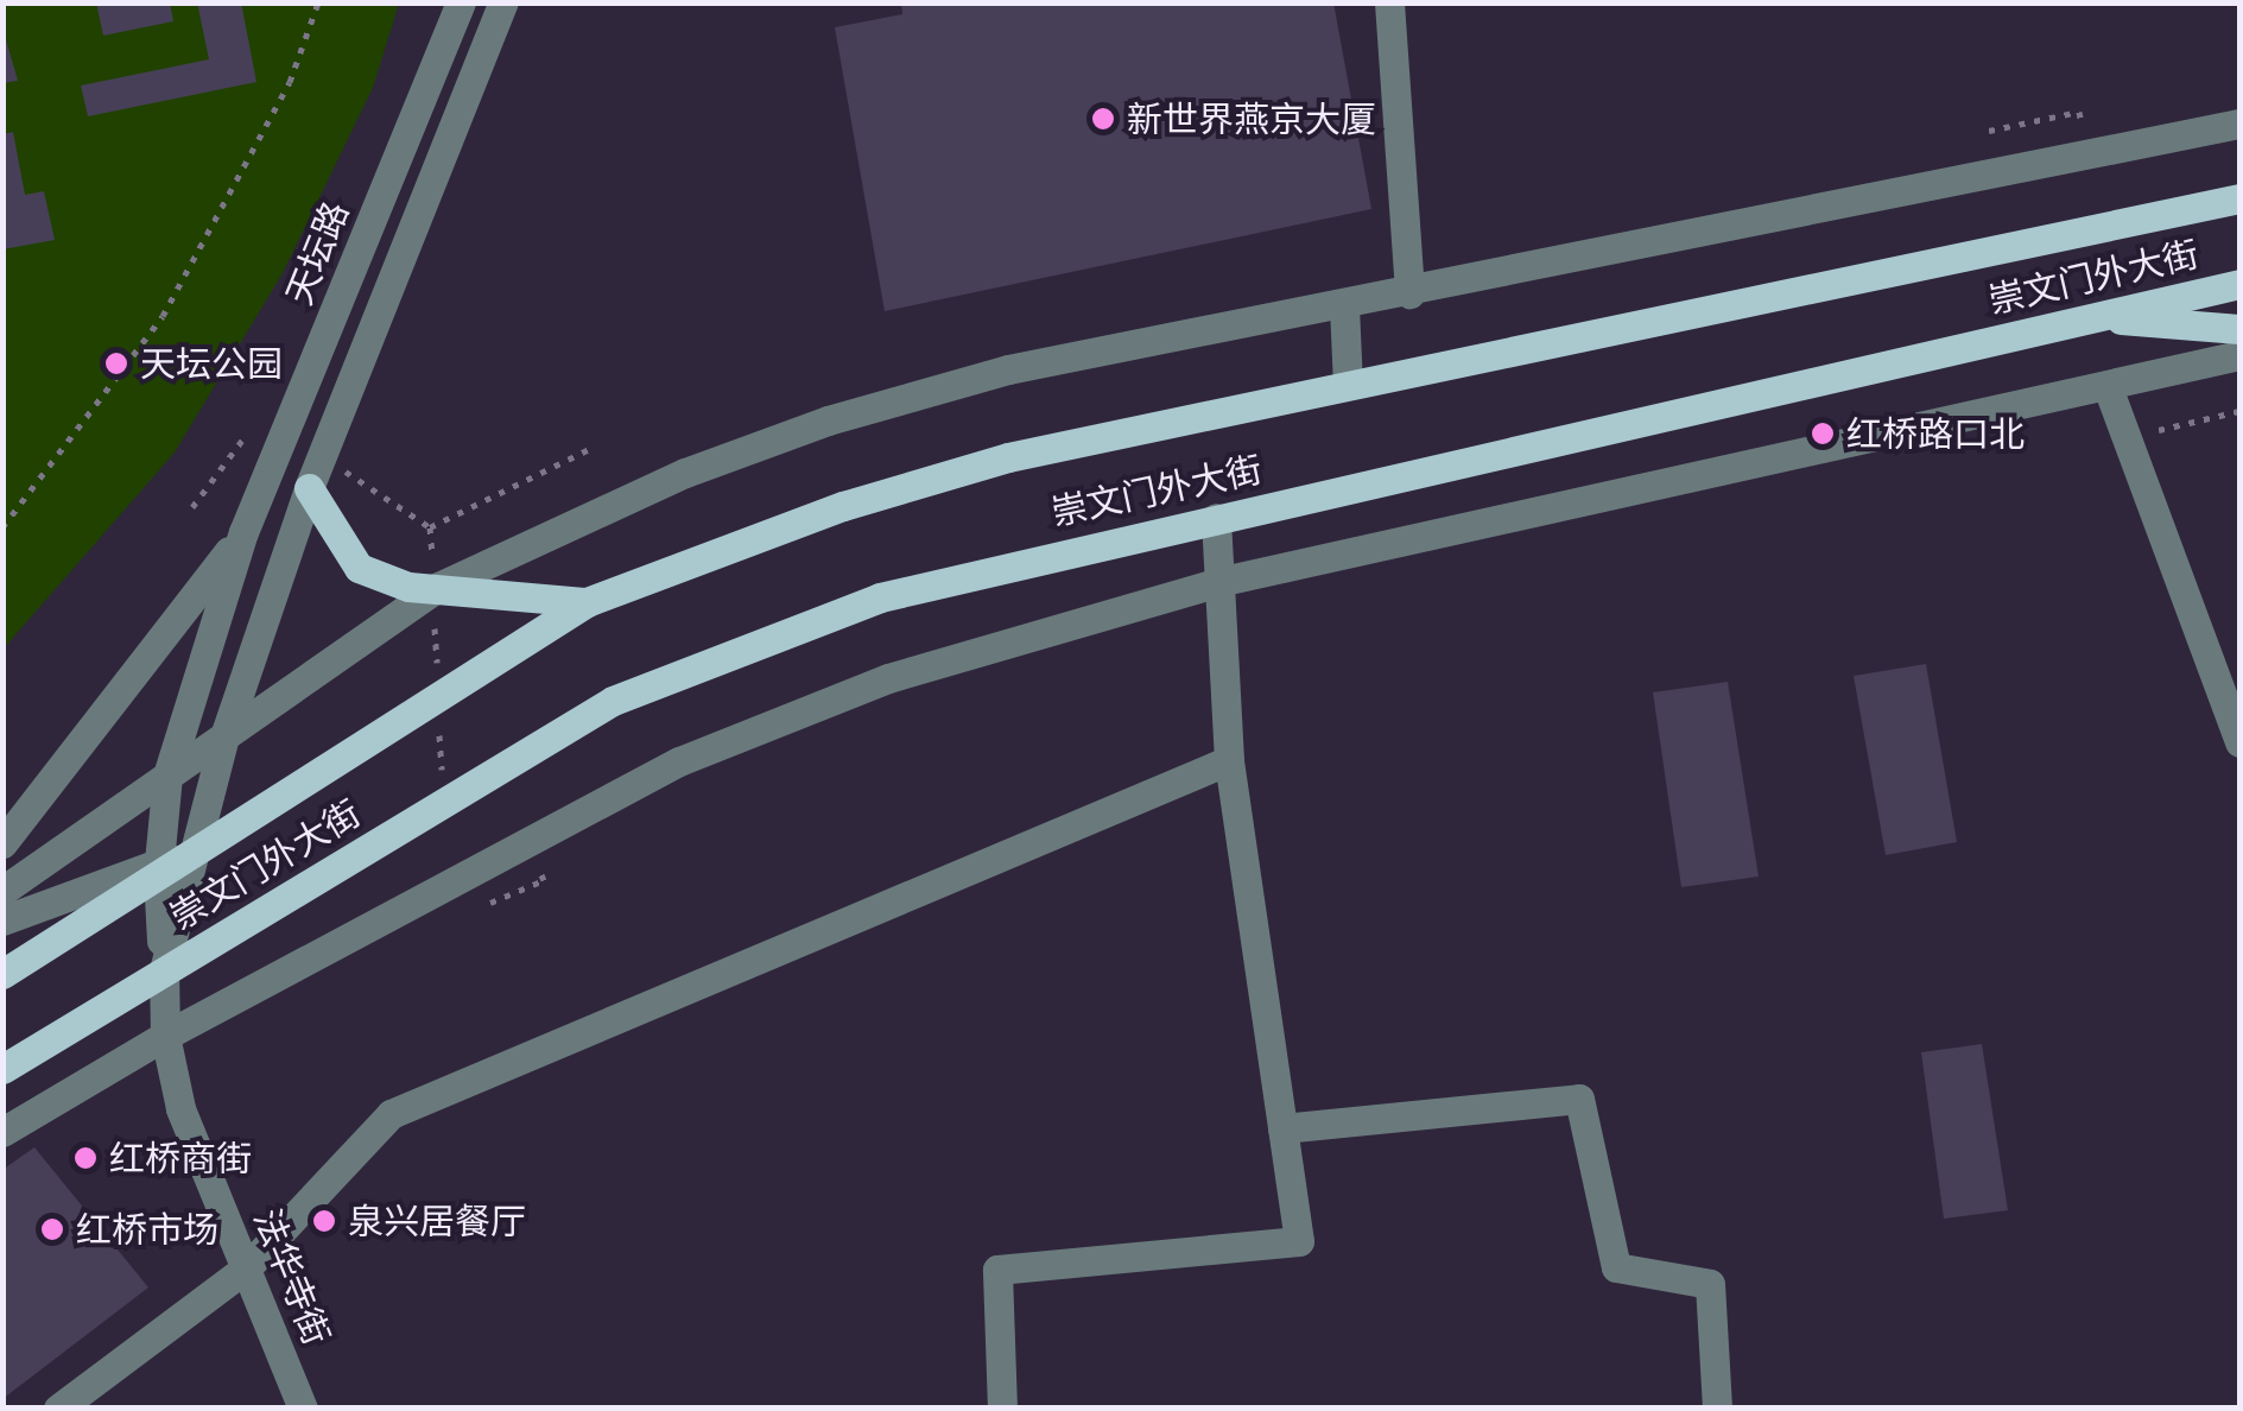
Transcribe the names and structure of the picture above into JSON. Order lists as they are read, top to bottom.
{
  "streets": {
    "main road": ["崇文门外大街"],
    "street": ["天坛路", "法华寺街"]
  },
  "crossings": [
    ["天坛路", "崇文门外大街"],
    ["天坛路", "法华寺街"],
    ["崇文门外大街", "法华寺街"]
  ],
  "places": [
    "新世界燕京大厦",
    "天坛公园",
    "红桥路口北",
    "红桥商街",
    "泉兴居餐厅",
    "红桥市场"
  ]
}
